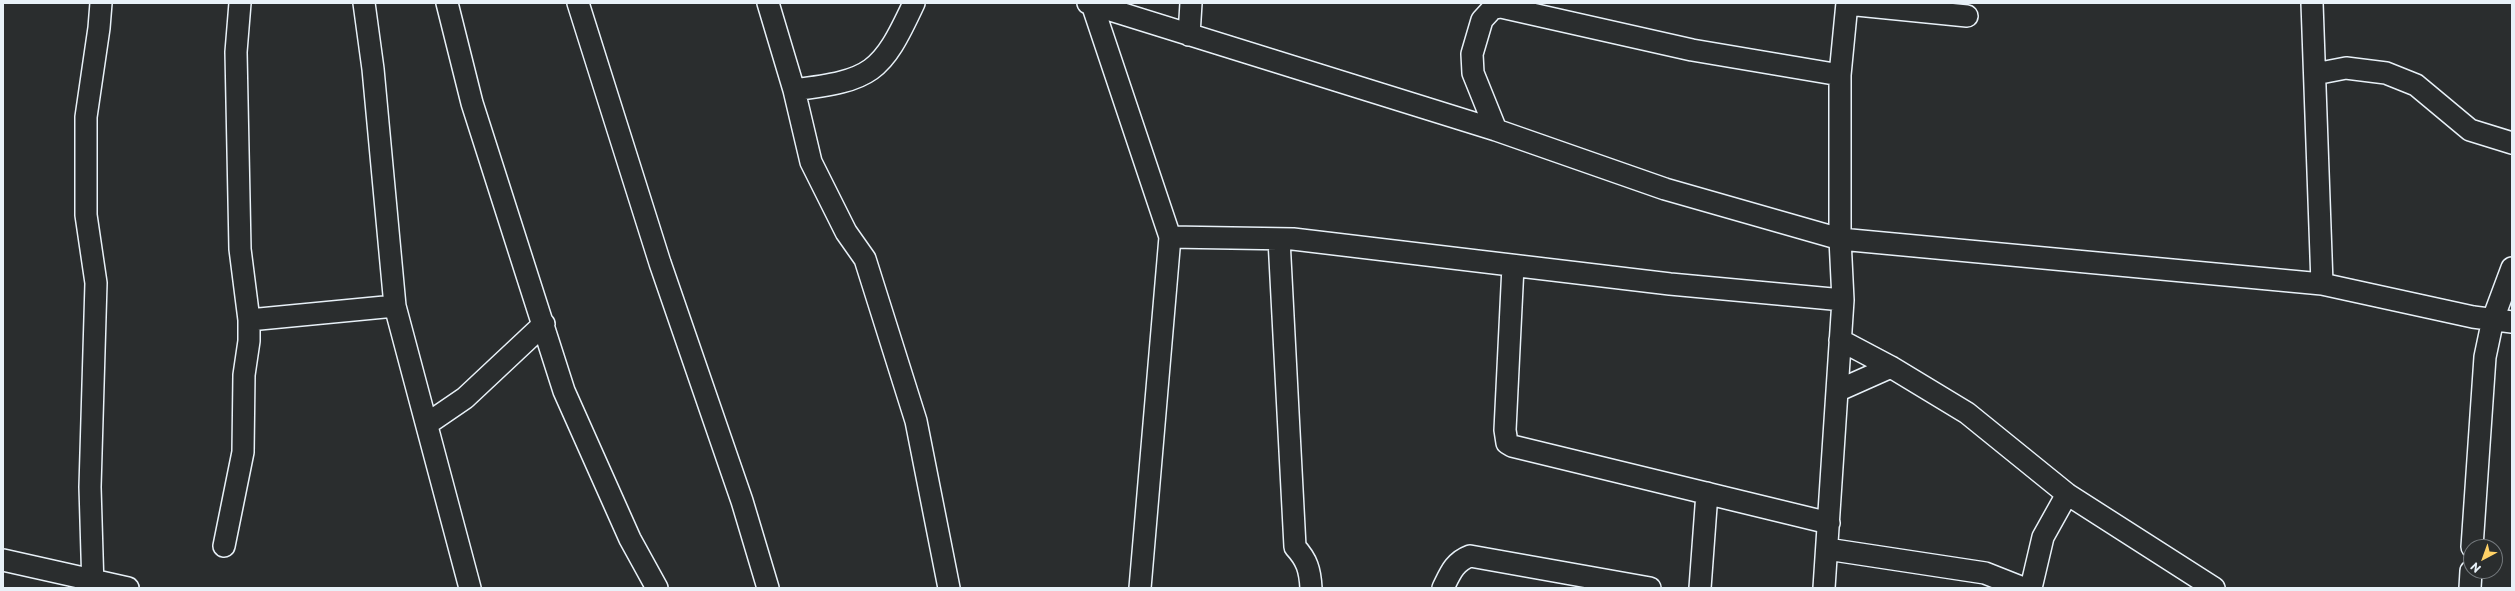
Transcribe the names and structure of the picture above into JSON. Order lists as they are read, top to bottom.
{
  "north": "bottom left"
}
